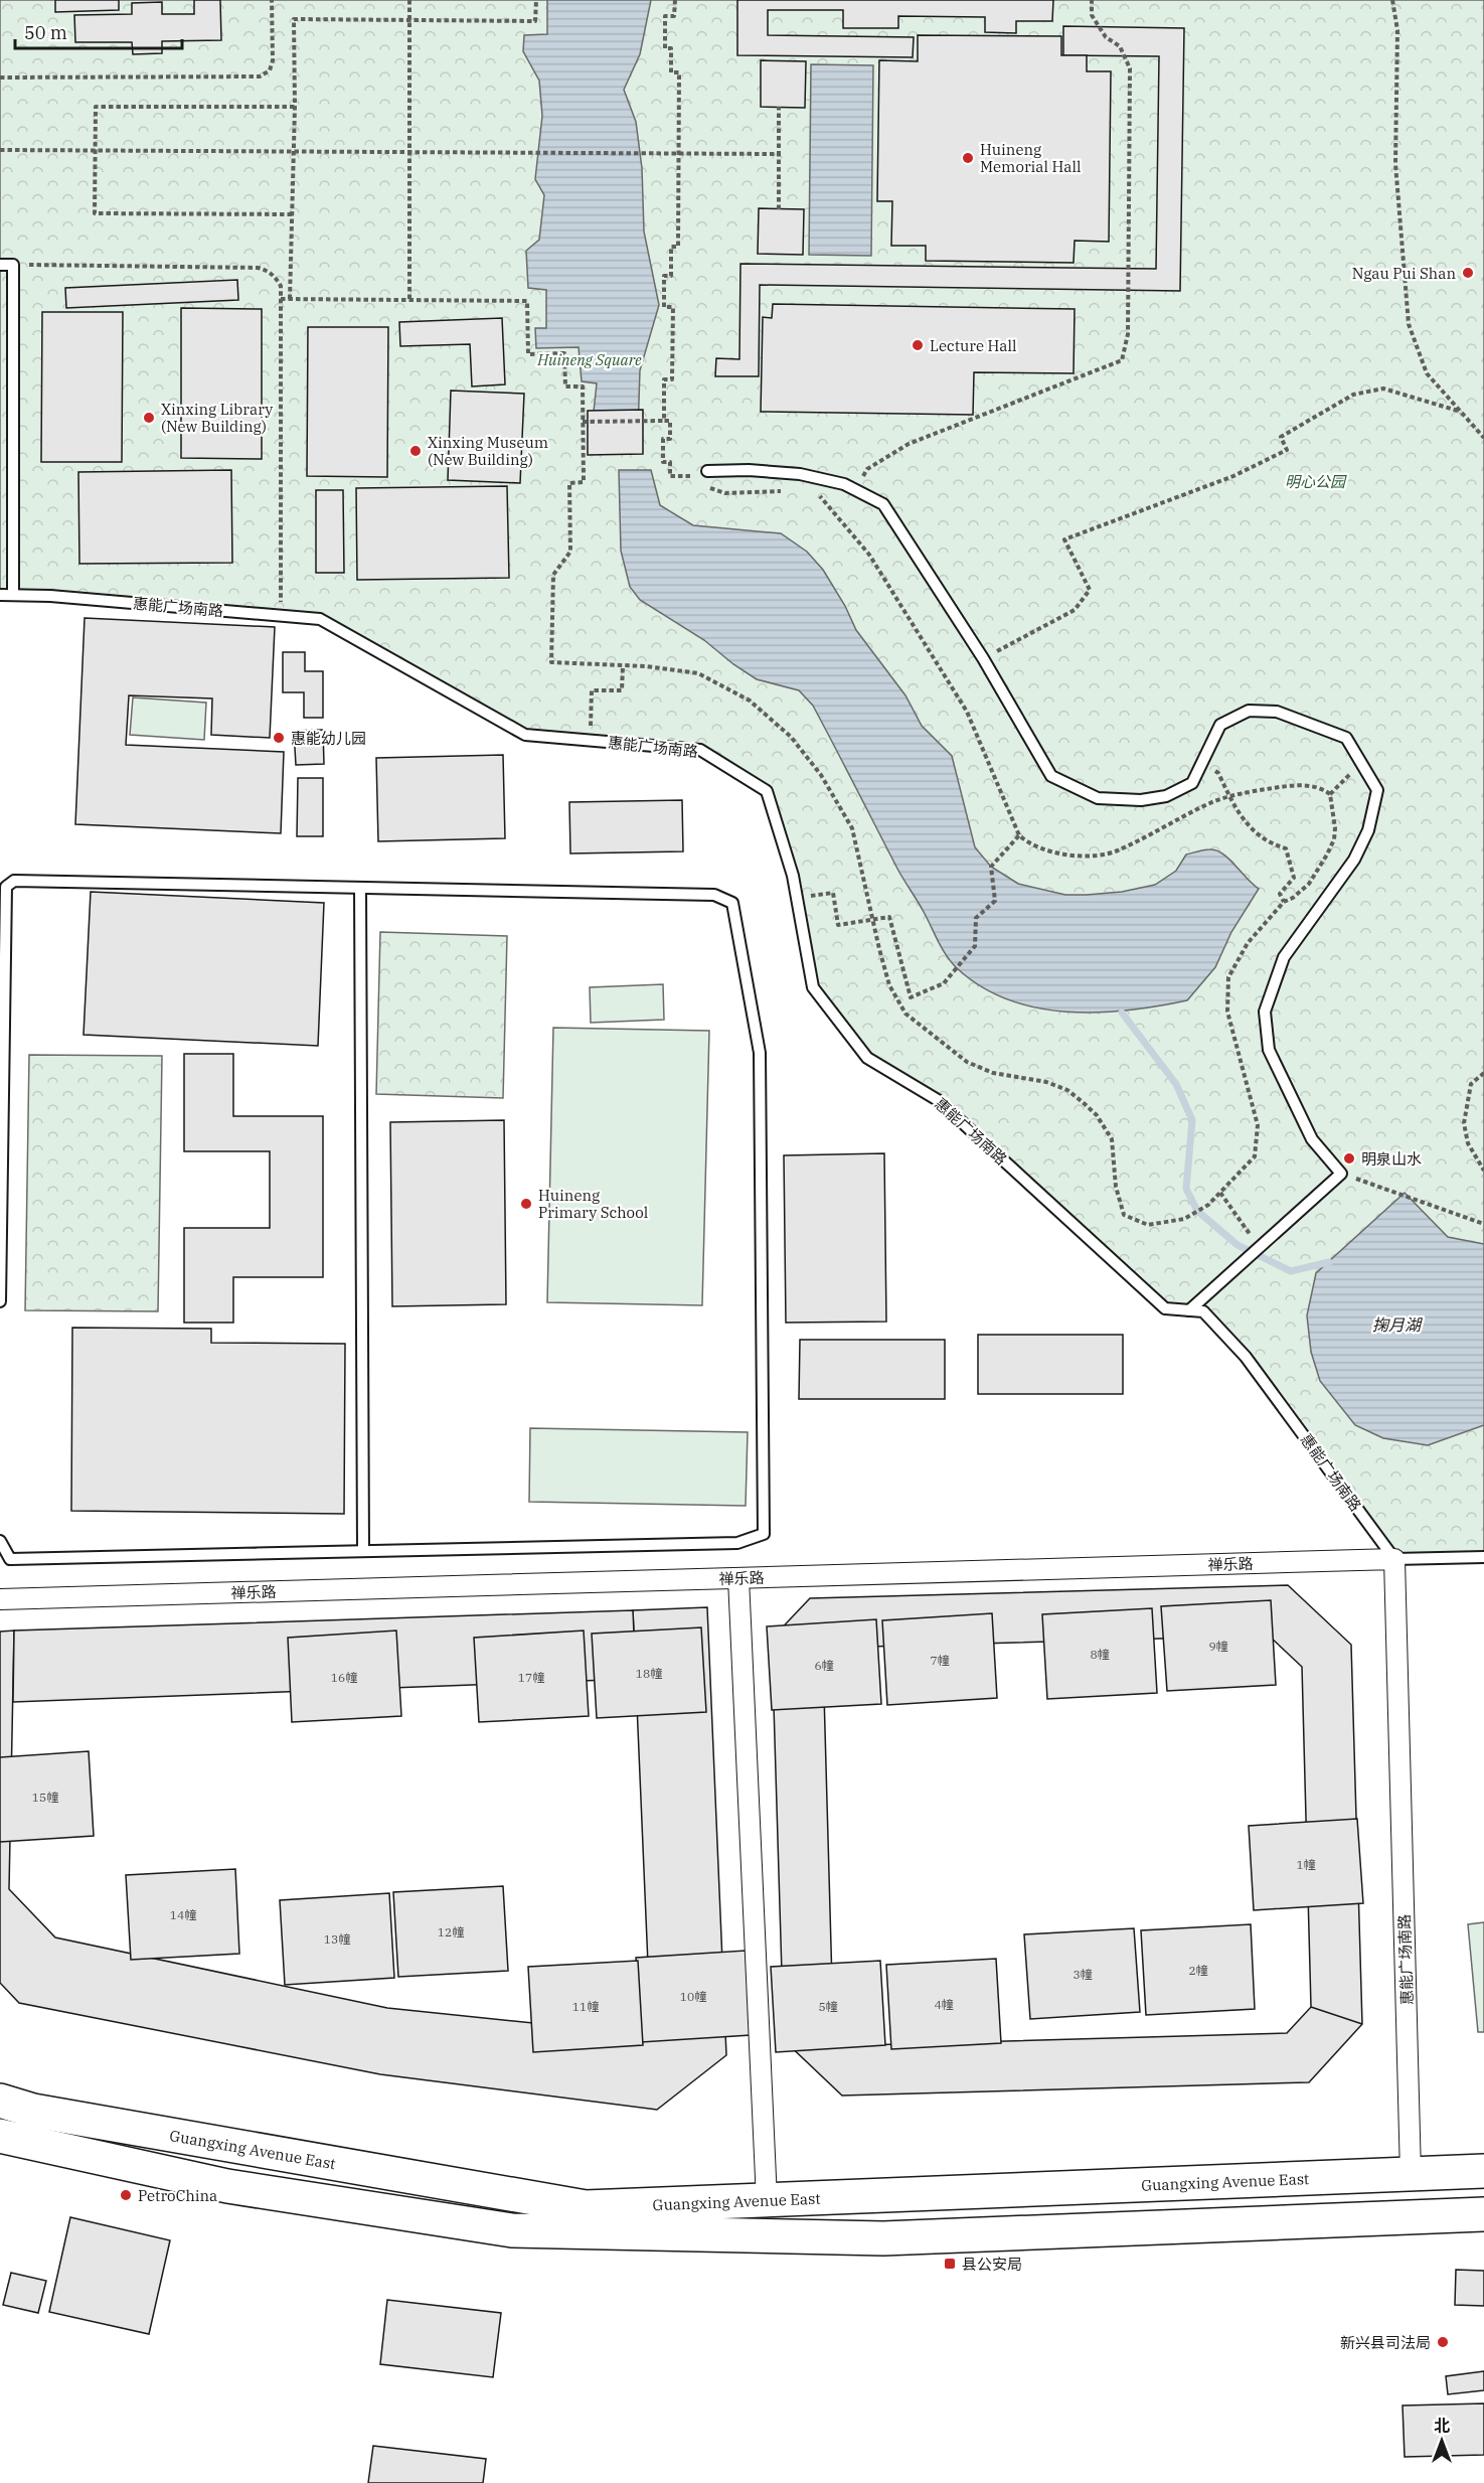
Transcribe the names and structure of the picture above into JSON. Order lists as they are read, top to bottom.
{
  "streets": {
    "highway": ["Guangxing Avenue East"],
    "street": ["惠能广场南路", "禅乐路"]
  },
  "crossings": [
    ["惠能广场南路", "禅乐路"],
    ["惠能广场南路", "Guangxing Avenue East"]
  ],
  "water": ["掬月湖"],
  "parks": ["Huineng Square", "明心公园"],
  "places": {
    "other": [
      "Huineng Memorial Hall",
      "Ngau Pui Shan",
      "Lecture Hall",
      "Xinxing Library (New Building)",
      "Xinxing Museum (New Building)",
      "惠能幼儿园",
      "明泉山水",
      "Huineng Primary School",
      "PetroChina",
      "新兴县司法局"
    ],
    "transit": ["县公安局"]
  },
  "house_numbers": [
    "9幢",
    "8幢",
    "7幢",
    "6幢",
    "18幢",
    "16幢",
    "17幢",
    "15幢",
    "1幢",
    "14幢",
    "12幢",
    "13幢",
    "2幢",
    "3幢",
    "10幢",
    "4幢",
    "11幢",
    "5幢"
  ],
  "scale_bar": "50 m",
  "north": "top"
}
